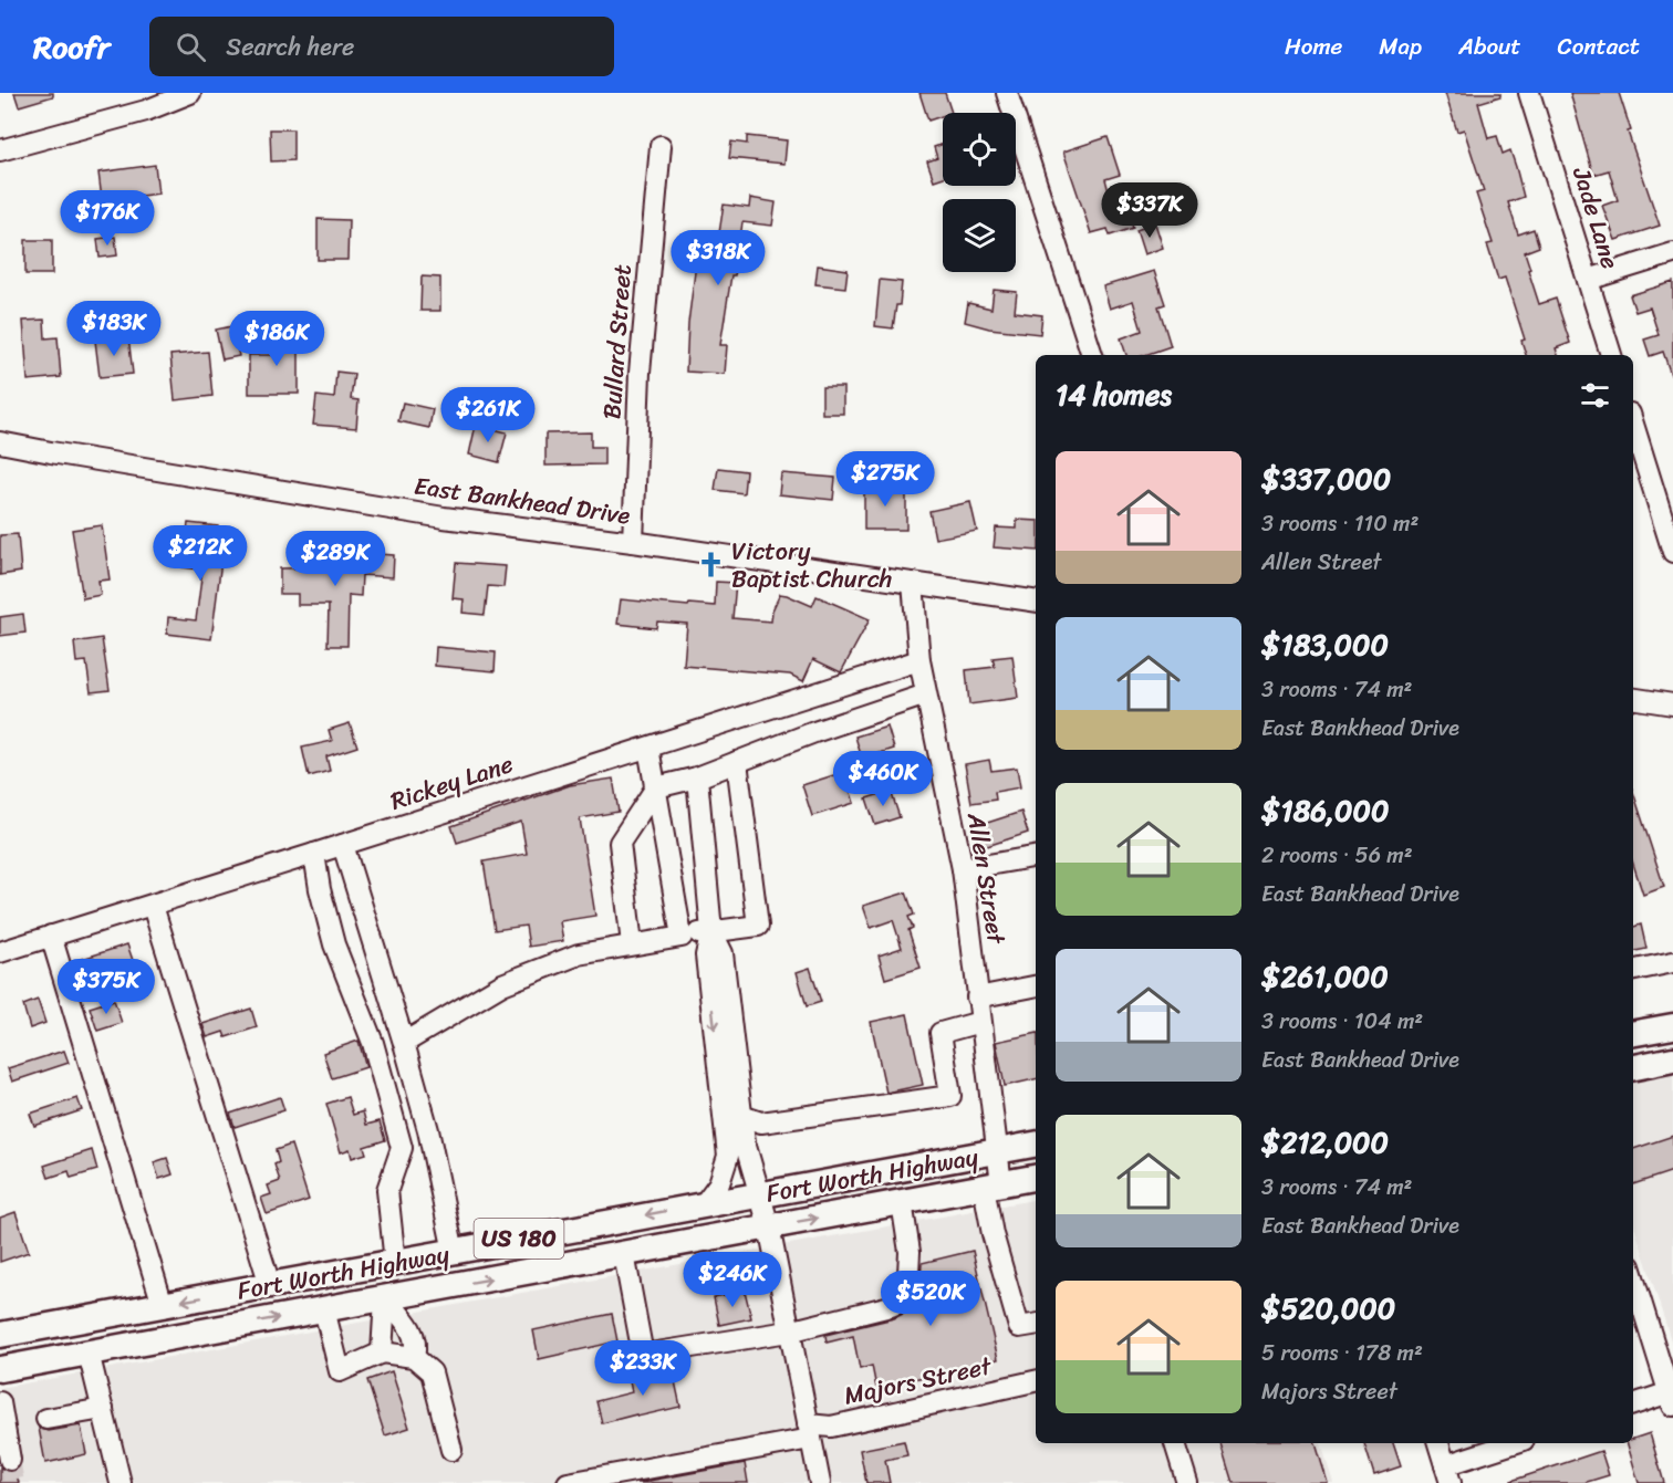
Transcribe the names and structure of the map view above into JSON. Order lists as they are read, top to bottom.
{
  "streets": {
    "main road": ["Fort Worth Highway", "US 180"],
    "street": [
      "Jade Lane",
      "Bullard Street",
      "East Bankhead Drive",
      "Rickey Lane",
      "Allen Street",
      "Majors Street"
    ]
  },
  "crossings": [
    ["Bullard Street", "East Bankhead Drive"],
    ["East Bankhead Drive", "Allen Street"],
    ["Rickey Lane", "Allen Street"],
    ["Allen Street", "Fort Worth Highway"]
  ],
  "places": {
    "church": ["Victory Baptist Church"]
  },
  "page": {
    "header": "Roofr",
    "search": "Search here",
    "nav": [
      "Home",
      "Map",
      "About",
      "Contact"
    ],
    "price": [
      "$337K",
      "$176K",
      "$318K",
      "$183K",
      "$186K",
      "$261K",
      "$275K",
      "$212K",
      "$289K",
      "$460K",
      "$375K",
      "$246K",
      "$520K",
      "$233K"
    ],
    "heading": "14 homes",
    "list": [
      {
        "name": "$337,000",
        "note": "3 rooms · 110 m² · Allen Street"
      },
      {
        "name": "$183,000",
        "note": "3 rooms · 74 m² · East Bankhead Drive"
      },
      {
        "name": "$186,000",
        "note": "2 rooms · 56 m² · East Bankhead Drive"
      },
      {
        "name": "$261,000",
        "note": "3 rooms · 104 m² · East Bankhead Drive"
      },
      {
        "name": "$212,000",
        "note": "3 rooms · 74 m² · East Bankhead Drive"
      },
      {
        "name": "$520,000",
        "note": "5 rooms · 178 m² · Majors Street"
      }
    ]
  }
}
